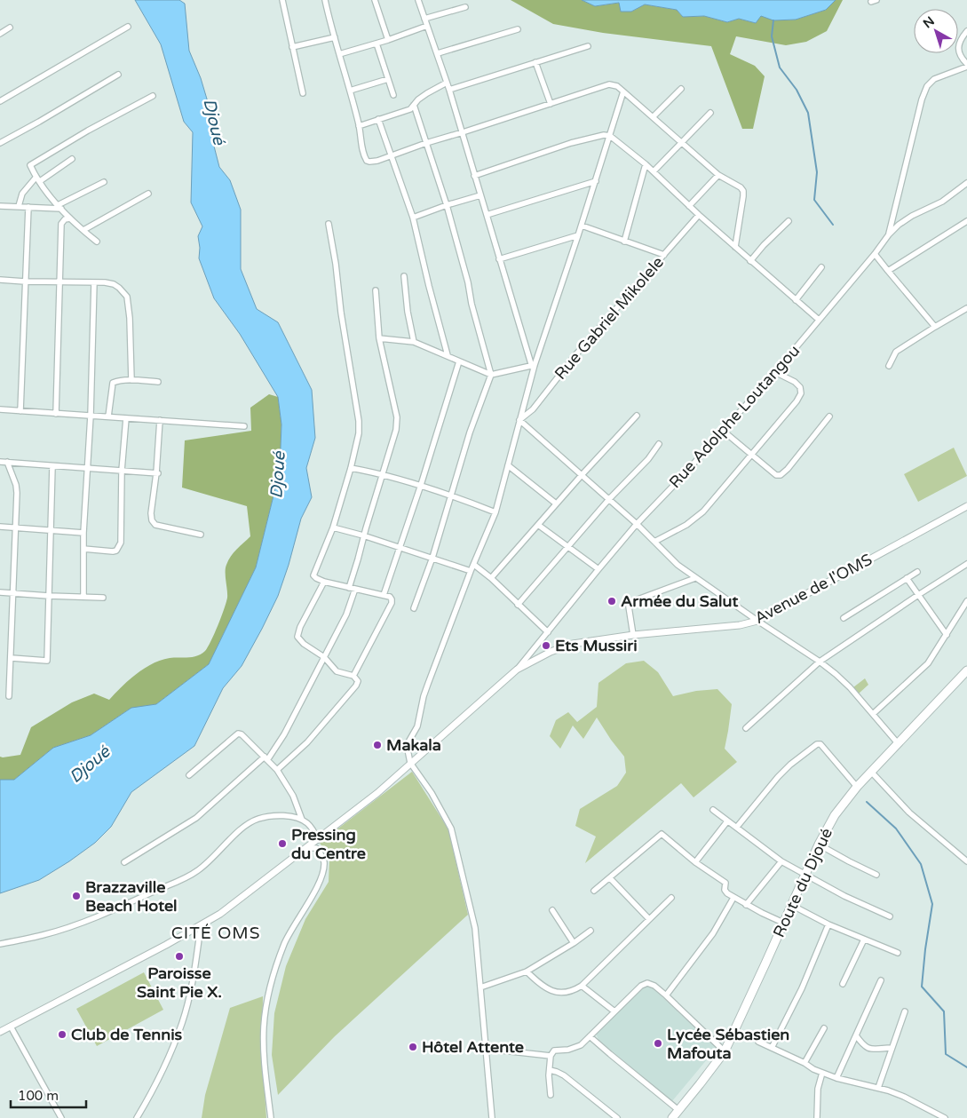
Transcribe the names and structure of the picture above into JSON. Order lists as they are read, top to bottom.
{
  "streets": {
    "main road": ["Route du Djoué"],
    "street": ["Rue Gabriel Mikolele", "Rue Adolphe Loutangou", "Avenue de l'OMS"]
  },
  "crossings": [
    ["Rue Adolphe Loutangou", "Avenue de l'OMS"]
  ],
  "districts": ["CITÉ OMS"],
  "water": ["Djoué"],
  "places": [
    "Armée du Salut",
    "Ets Mussiri",
    "Makala",
    "Pressing du Centre",
    "Brazzaville Beach Hotel",
    "Paroisse Saint Pie X.",
    "Club de Tennis",
    "Lycée Sébastien Mafouta",
    "Hôtel Attente"
  ],
  "scale_bar": "100 m",
  "north": "top left"
}
